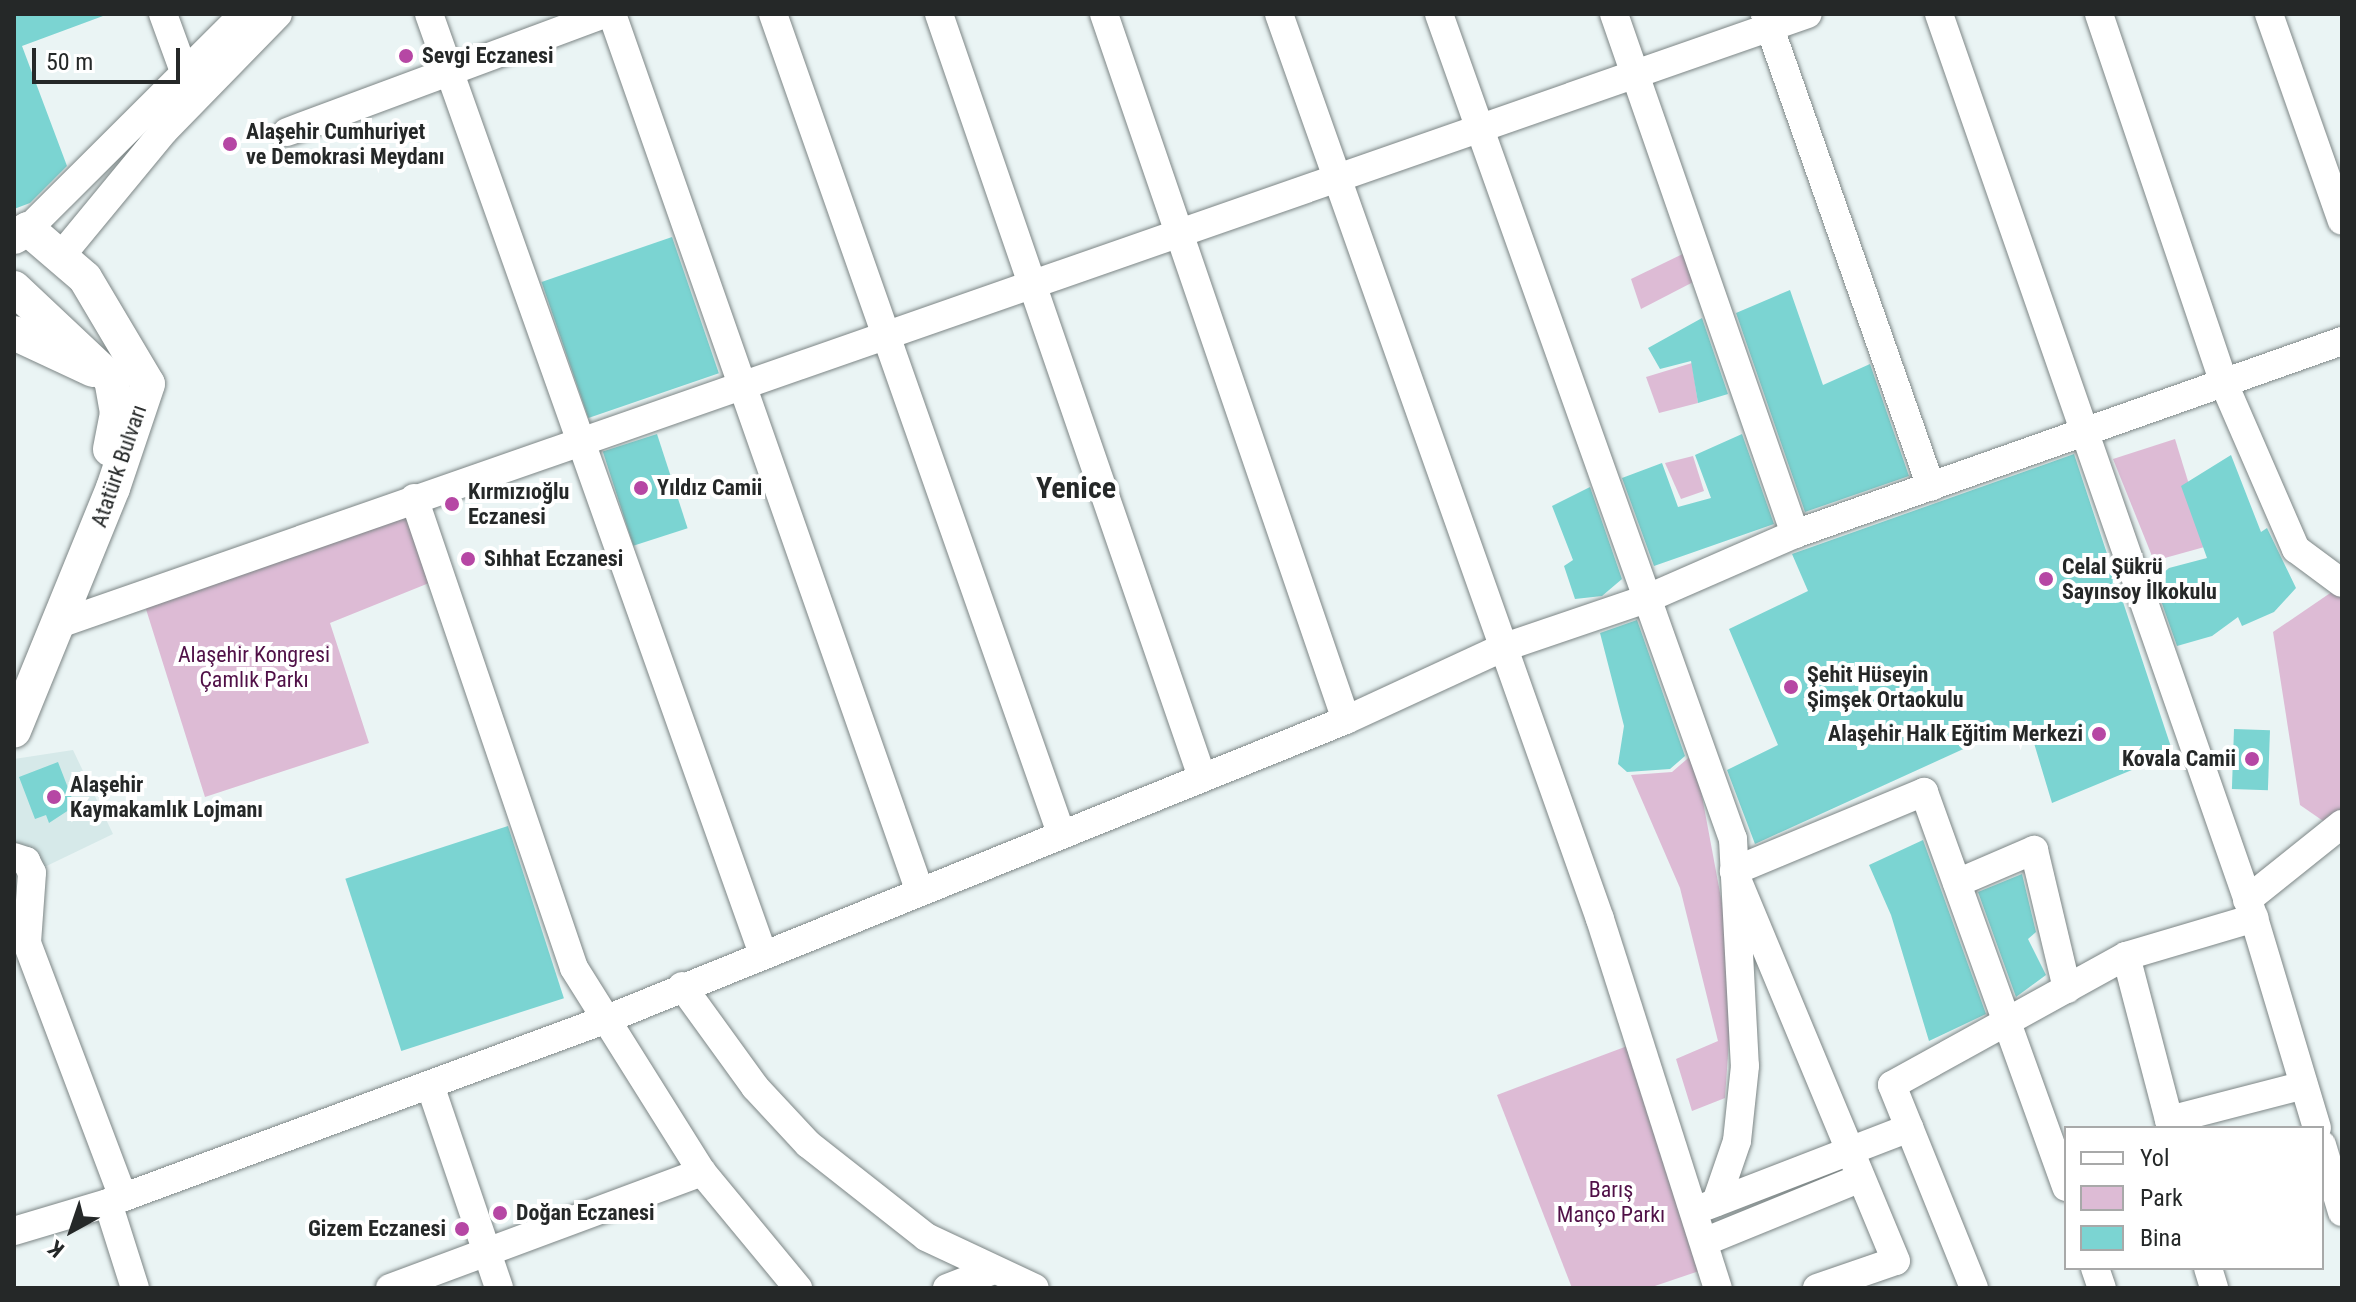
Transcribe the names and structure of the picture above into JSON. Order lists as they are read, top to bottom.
{
  "streets": {
    "main road": ["Atatürk Bulvarı"]
  },
  "districts": ["Yenice"],
  "parks": ["Alaşehir Kongresi Çamlık Parkı", "Barış Manço Parkı"],
  "places": [
    "Sevgi Eczanesi",
    "Alaşehir Cumhuriyet ve Demokrasi Meydanı",
    "Yıldız Camii",
    "Kırmızıoğlu Eczanesi",
    "Sıhhat Eczanesi",
    "Celal Şükrü Sayınsoy İlkokulu",
    "Şehit Hüseyin Şimşek Ortaokulu",
    "Alaşehir Halk Eğitim Merkezi",
    "Kovala Camii",
    "Alaşehir Kaymakamlık Lojmanı",
    "Doğan Eczanesi",
    "Gizem Eczanesi"
  ],
  "legend": ["Yol", "Park", "Bina"],
  "scale_bar": "50 m",
  "north": "bottom left"
}
